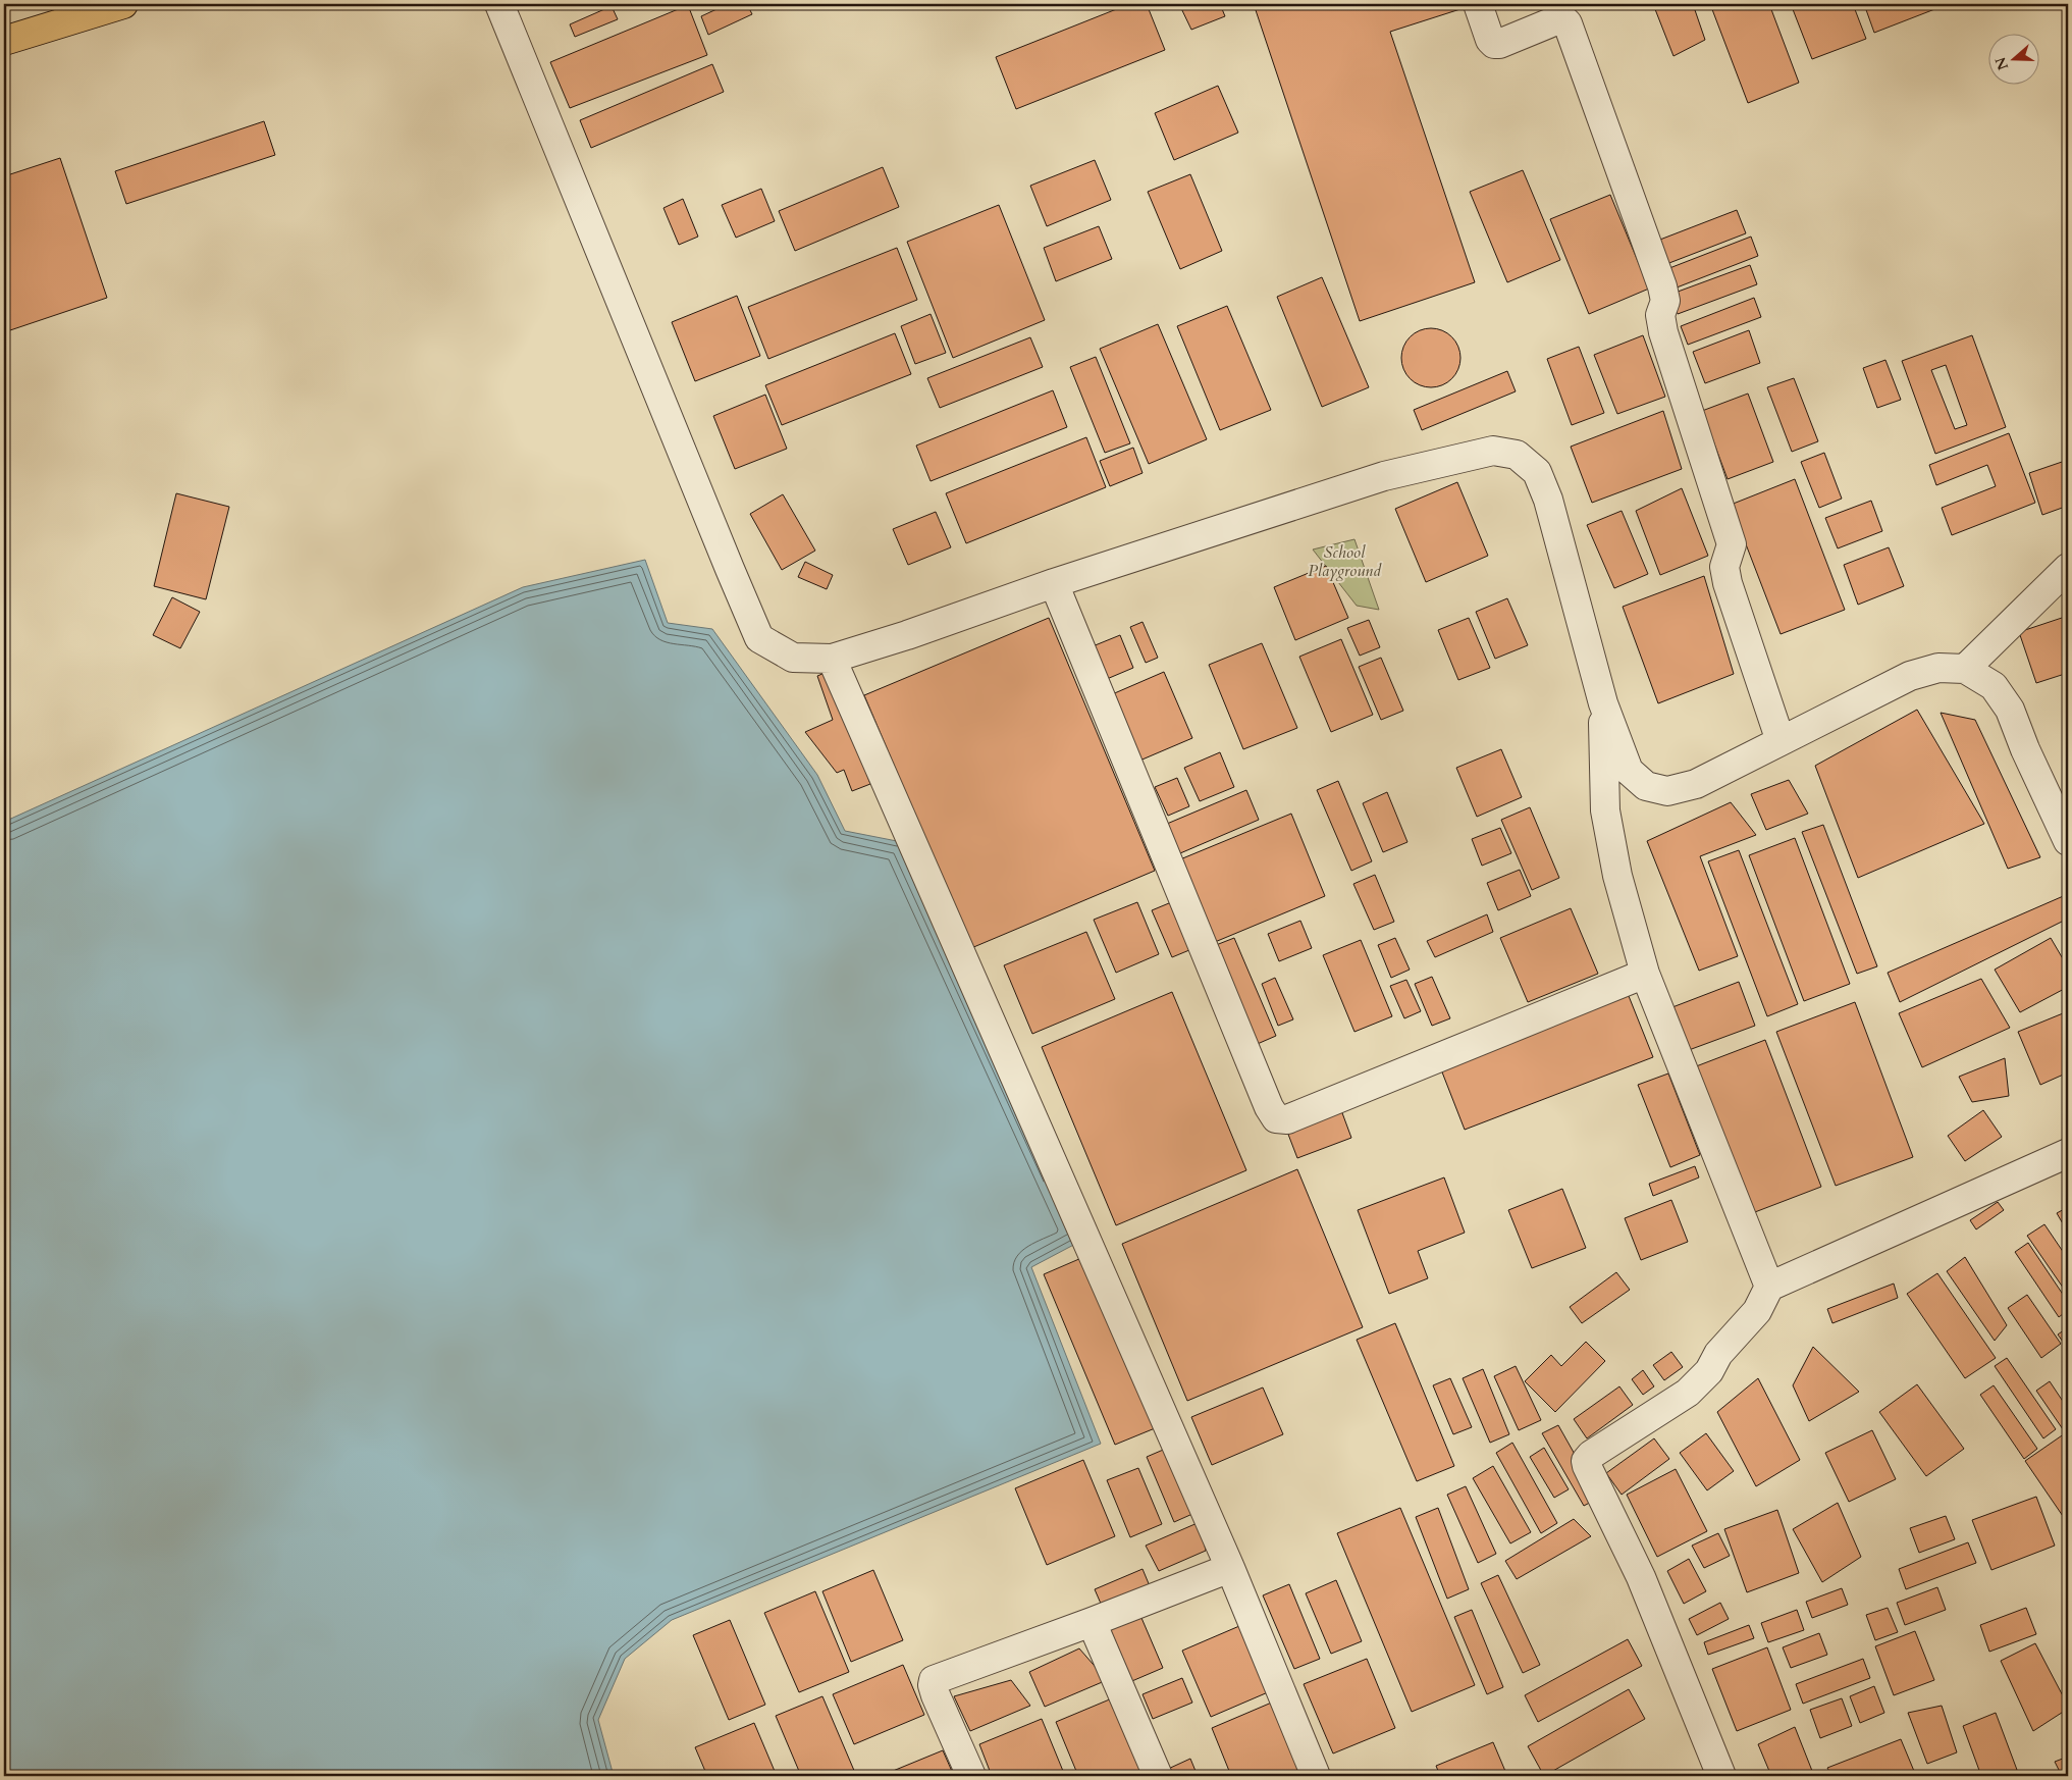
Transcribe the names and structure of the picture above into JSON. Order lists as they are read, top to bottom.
{
  "parks": ["School Playground"],
  "north": "left"
}
